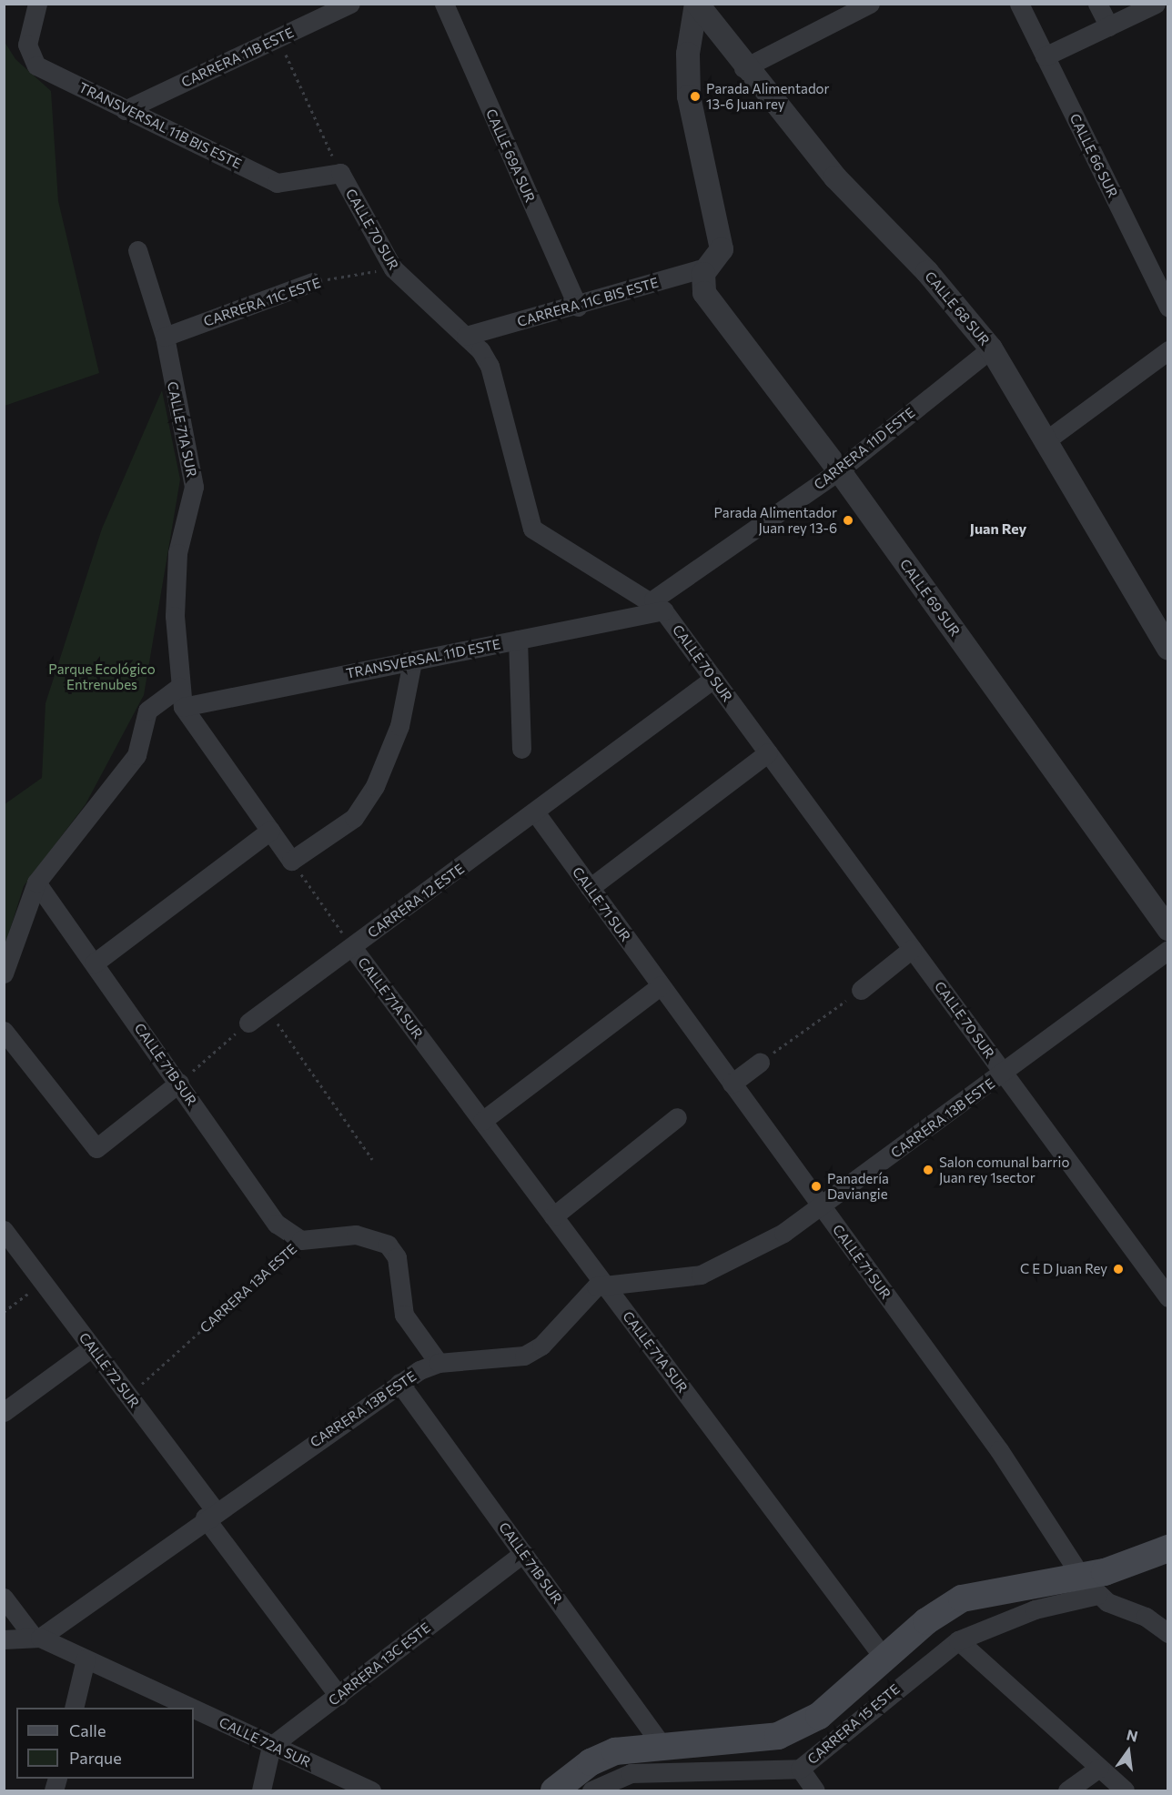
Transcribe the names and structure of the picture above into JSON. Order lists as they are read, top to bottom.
{
  "streets": {
    "street": [
      "CARRERA 11B ESTE",
      "TRANSVERSAL 11B BIS ESTE",
      "CALLE 69A SUR",
      "CALLE 66 SUR",
      "CALLE 70 SUR",
      "CARRERA 11C ESTE",
      "CARRERA 11C BIS ESTE",
      "CALLE 68 SUR",
      "CALLE 71A SUR",
      "CARRERA 11D ESTE",
      "CALLE 69 SUR",
      "TRANSVERSAL 11D ESTE",
      "CARRERA 12 ESTE",
      "CALLE 71 SUR",
      "CALLE 71B SUR",
      "CARRERA 13B ESTE",
      "CARRERA 13A ESTE",
      "CALLE 72 SUR",
      "CARRERA 13C ESTE",
      "CARRERA 15 ESTE",
      "CALLE 72A SUR"
    ]
  },
  "crossings": [
    ["CARRERA 11B ESTE", "TRANSVERSAL 11B BIS ESTE"],
    ["CARRERA 11B ESTE", "CALLE 70 SUR"],
    ["TRANSVERSAL 11B BIS ESTE", "CALLE 70 SUR"],
    ["CALLE 69A SUR", "CARRERA 11C BIS ESTE"],
    ["CALLE 70 SUR", "CARRERA 11C ESTE"],
    ["CALLE 70 SUR", "CARRERA 11C BIS ESTE"],
    ["CALLE 70 SUR", "CARRERA 11D ESTE"],
    ["CALLE 70 SUR", "TRANSVERSAL 11D ESTE"],
    ["CALLE 70 SUR", "CARRERA 12 ESTE"],
    ["CALLE 70 SUR", "CARRERA 13B ESTE"],
    ["CARRERA 11C ESTE", "CALLE 71A SUR"],
    ["CARRERA 11C BIS ESTE", "CALLE 69 SUR"],
    ["CALLE 68 SUR", "CARRERA 11D ESTE"],
    ["CALLE 68 SUR", "CALLE 69 SUR"],
    ["CALLE 71A SUR", "TRANSVERSAL 11D ESTE"],
    ["CALLE 71A SUR", "CARRERA 12 ESTE"],
    ["CALLE 71A SUR", "CARRERA 13B ESTE"],
    ["CARRERA 11D ESTE", "CALLE 69 SUR"],
    ["CARRERA 11D ESTE", "TRANSVERSAL 11D ESTE"],
    ["CARRERA 12 ESTE", "CALLE 71 SUR"],
    ["CALLE 71 SUR", "CARRERA 13B ESTE"],
    ["CALLE 71 SUR", "CARRERA 15 ESTE"],
    ["CALLE 71B SUR", "CARRERA 13B ESTE"],
    ["CALLE 71B SUR", "CARRERA 13A ESTE"],
    ["CALLE 71B SUR", "CARRERA 13C ESTE"],
    ["CARRERA 13B ESTE", "CARRERA 13A ESTE"],
    ["CARRERA 13B ESTE", "CALLE 72 SUR"],
    ["CARRERA 13B ESTE", "CALLE 72A SUR"],
    ["CARRERA 13A ESTE", "CALLE 72 SUR"],
    ["CALLE 72 SUR", "CARRERA 13C ESTE"],
    ["CARRERA 13C ESTE", "CALLE 72A SUR"]
  ],
  "districts": ["Juan Rey"],
  "parks": ["Parque Ecológico Entrenubes"],
  "places": [
    "Parada Alimentador 13-6 Juan rey",
    "Parada Alimentador Juan rey 13-6",
    "Salon comunal barrio Juan rey 1sector",
    "Panadería Daviangie",
    "C E D Juan Rey"
  ],
  "legend": ["Calle", "Parque"],
  "north": "top"
}
